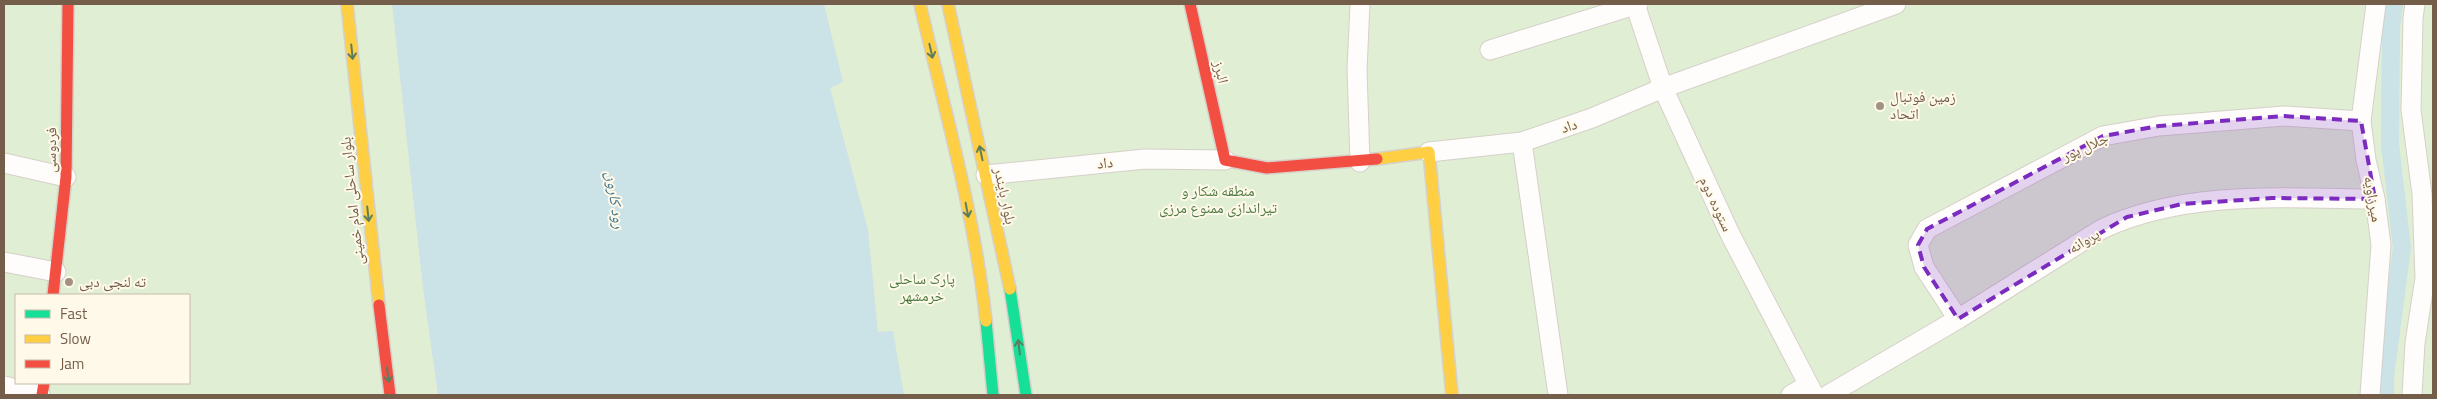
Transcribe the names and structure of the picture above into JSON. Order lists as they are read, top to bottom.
{
  "streets": {
    "street": [
      "البرز",
      "داد",
      "جلال پور",
      "فردوسی",
      "بلوار بایندر",
      "میرزاویه",
      "بلوار ساحلی امام خمینی",
      "ستوده دوم",
      "پروانه"
    ]
  },
  "crossings": [
    ["البرز", "داد"],
    ["داد", "بلوار بایندر"],
    ["داد", "ستوده دوم"],
    ["جلال پور", "میرزاویه"],
    ["جلال پور", "پروانه"],
    ["میرزاویه", "پروانه"]
  ],
  "one_way": ["بلوار ساحلی امام خمینی"],
  "water": ["رود کارون"],
  "parks": ["منطقه شکار و تیراندازی ممنوع مرزی", "پارک ساحلی خرمشهر"],
  "places": ["زمین فوتبال اتحاد", "ته لنجی دبی"],
  "legend": ["Fast", "Slow", "Jam"]
}
